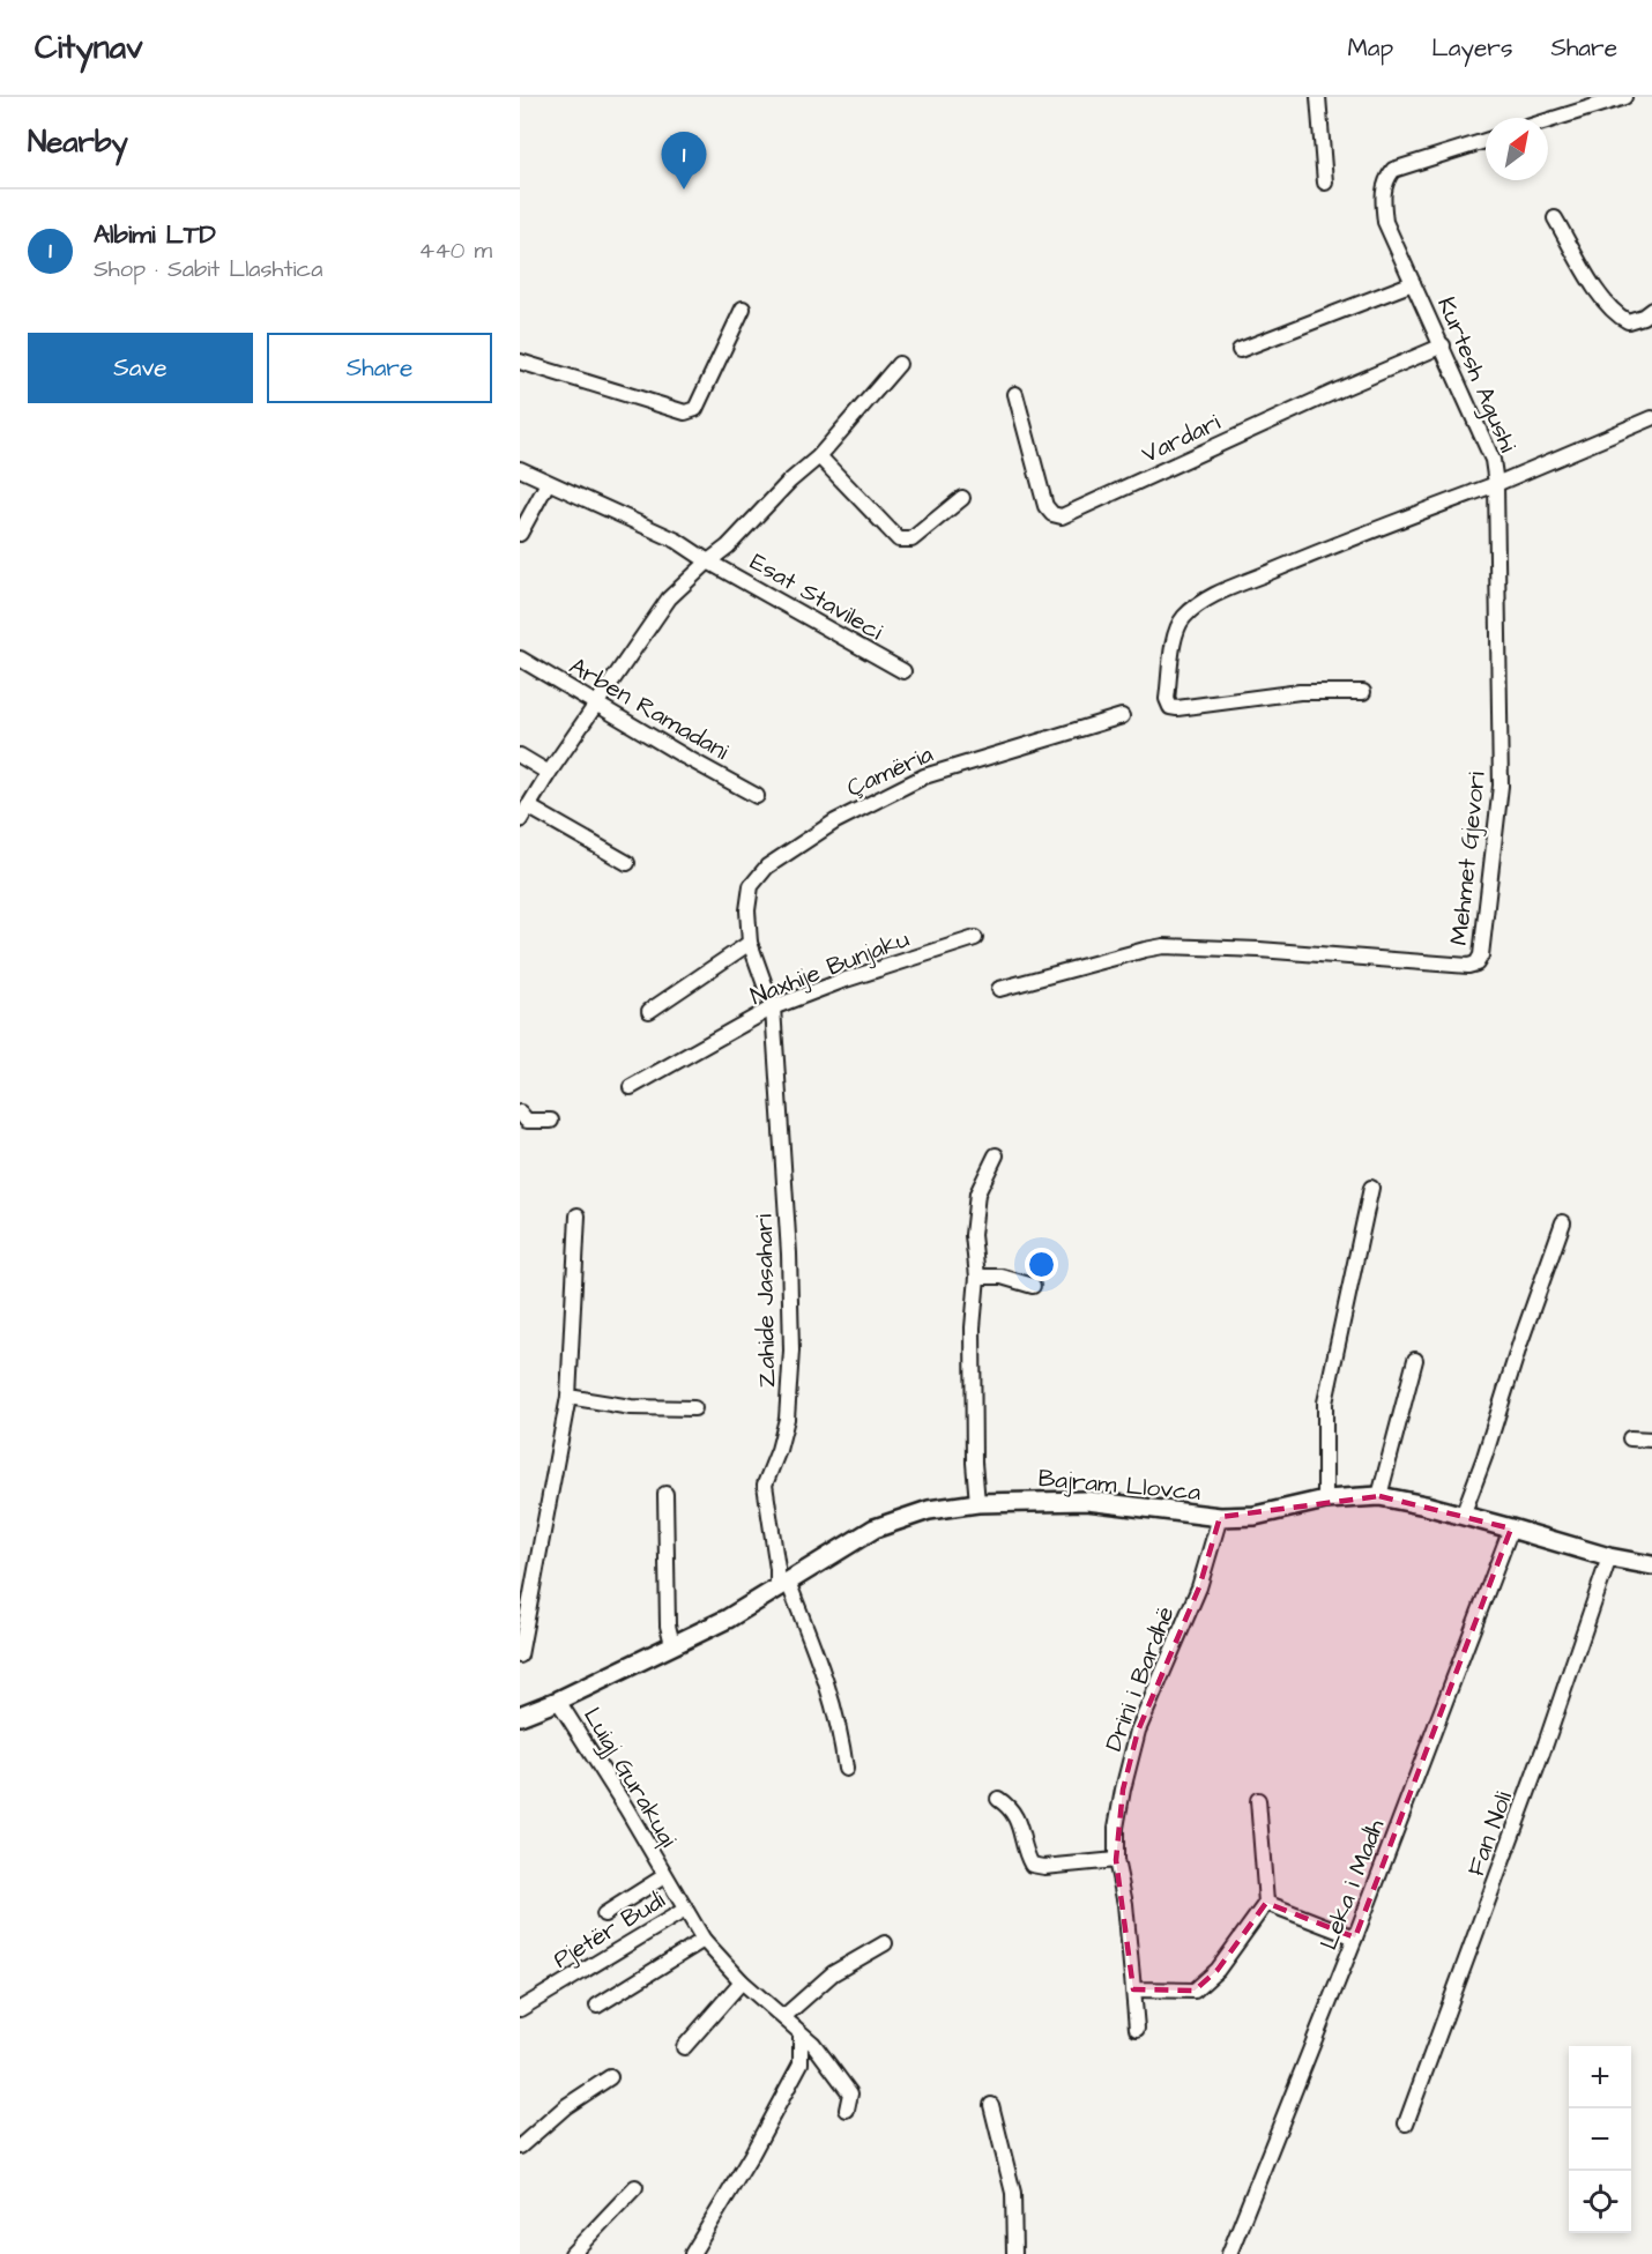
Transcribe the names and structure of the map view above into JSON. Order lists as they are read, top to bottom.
{
  "streets": {
    "street": [
      "Kurtesh Agushi",
      "Vardari",
      "Esat Stavileci",
      "Arben Ramadani",
      "Çamëria",
      "Mehmet Gjevori",
      "Naxhije Bunjaku",
      "Zahide Jasahari",
      "Bajram Llovca",
      "Drini i Bardhë",
      "Luigj Gurakuqi",
      "Fan Noli",
      "Leka i Madh",
      "Pjetër Budi"
    ]
  },
  "crossings": [
    ["Kurtesh Agushi", "Vardari"],
    ["Kurtesh Agushi", "Mehmet Gjevori"],
    ["Çamëria", "Naxhije Bunjaku"],
    ["Çamëria", "Zahide Jasahari"],
    ["Naxhije Bunjaku", "Zahide Jasahari"],
    ["Zahide Jasahari", "Bajram Llovca"],
    ["Bajram Llovca", "Drini i Bardhë"],
    ["Bajram Llovca", "Luigj Gurakuqi"],
    ["Bajram Llovca", "Fan Noli"],
    ["Bajram Llovca", "Leka i Madh"],
    ["Luigj Gurakuqi", "Pjetër Budi"]
  ],
  "north": "top right",
  "page": {
    "header": "Citynav",
    "nav": ["Map", "Layers", "Share"],
    "heading": "Nearby",
    "pins": "1",
    "list": [
      {
        "mark": "1",
        "name": "Albimi LTD",
        "note": "Shop · Sabit Llashtica",
        "value": "440 m"
      }
    ],
    "buttons": ["Save", "Share"],
    "map_buttons": ["+", "−"]
  }
}
